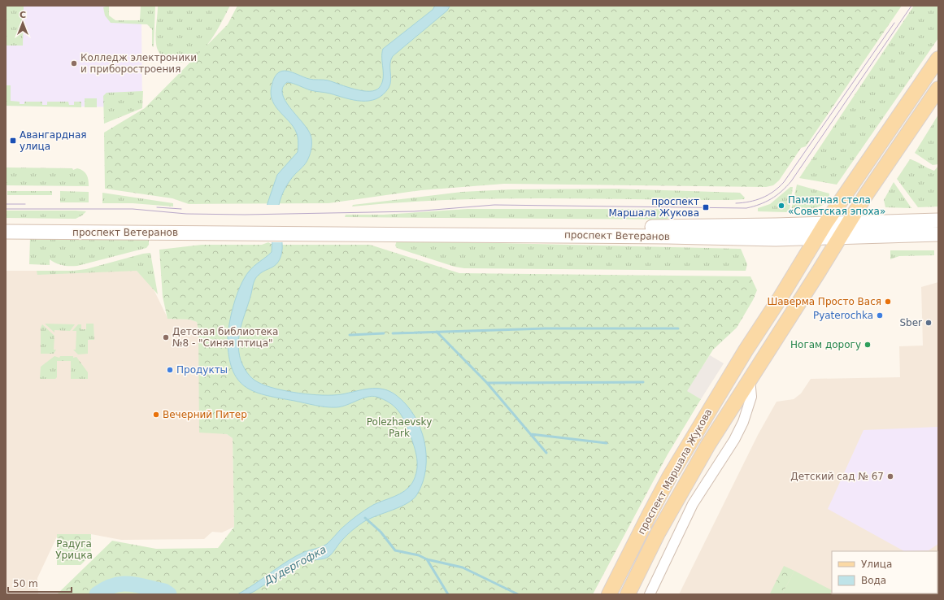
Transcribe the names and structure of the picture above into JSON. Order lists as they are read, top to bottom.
{
  "streets": {
    "main road": ["проспект Ветеранов", "проспект Маршала Жукова"]
  },
  "crossings": [
    ["проспект Ветеранов", "проспект Маршала Жукова"]
  ],
  "water": ["Дудергофка"],
  "parks": ["Polezhaevsky Park", "Радуга Урицка"],
  "places": {
    "other": [
      "Колледж электроники и приборостроения",
      "Памятная стела «Советская эпоха»",
      "Шаверма Просто Вася",
      "Pyaterochka",
      "Sber",
      "Детская библиотека №8 - \"Синяя птица\"",
      "Ногам дорогу",
      "Продукты",
      "Вечерний Питер",
      "Детский сад № 67"
    ],
    "transit": ["Авангардная улица", "проспект Маршала Жукова"]
  },
  "legend": ["Улица", "Вода"],
  "scale_bar": "50 m",
  "north": "top"
}
